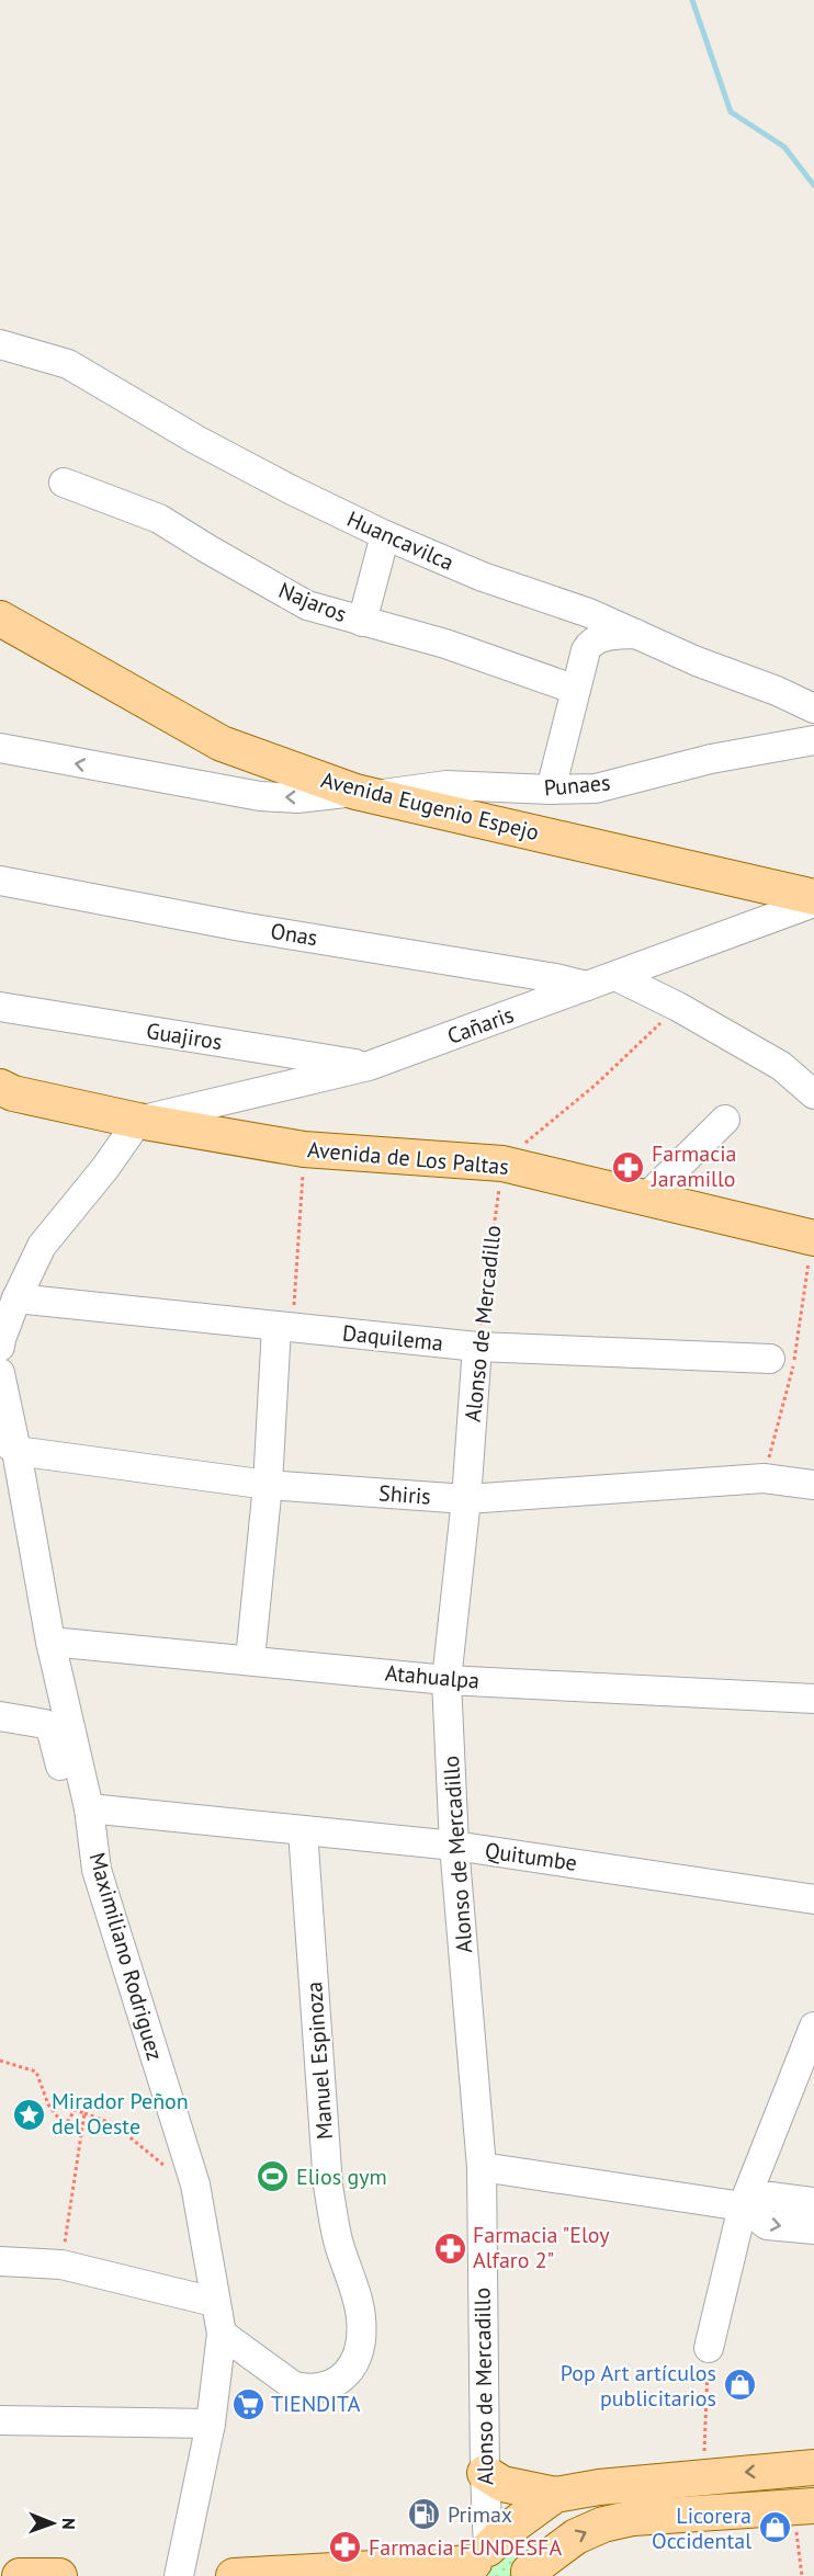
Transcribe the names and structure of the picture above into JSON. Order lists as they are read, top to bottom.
{
  "streets": {
    "main road": ["Avenida Eugenio Espejo", "Avenida de Los Paltas"],
    "street": [
      "Huancavilca",
      "Najaros",
      "Punaes",
      "Onas",
      "Cañaris",
      "Guajiros",
      "Alonso de Mercadillo",
      "Daquilema",
      "Shiris",
      "Atahualpa",
      "Quitumbe",
      "Maximiliano Rodriguez",
      "Manuel Espinoza"
    ]
  },
  "crossings": [
    ["Punaes", "Avenida Eugenio Espejo"],
    ["Onas", "Cañaris"],
    ["Cañaris", "Guajiros"],
    ["Cañaris", "Avenida de Los Paltas"],
    ["Avenida de Los Paltas", "Alonso de Mercadillo"],
    ["Alonso de Mercadillo", "Daquilema"],
    ["Alonso de Mercadillo", "Shiris"],
    ["Alonso de Mercadillo", "Atahualpa"],
    ["Alonso de Mercadillo", "Quitumbe"],
    ["Shiris", "Maximiliano Rodriguez"],
    ["Atahualpa", "Maximiliano Rodriguez"],
    ["Quitumbe", "Maximiliano Rodriguez"],
    ["Quitumbe", "Manuel Espinoza"],
    ["Maximiliano Rodriguez", "Manuel Espinoza"]
  ],
  "one_way": ["Punaes"],
  "places": {
    "pharmacy": ["Farmacia Jaramillo", "Farmacia \"Eloy Alfaro 2\"", "Farmacia FUNDESFA"],
    "place": ["Mirador Peñon del Oeste"],
    "sports": ["Elios gym"],
    "shop": ["Pop Art artículos publicitarios", "Licorera Occidental"],
    "supermarket": ["TIENDITA"],
    "fuel station": ["Primax"]
  },
  "north": "right"
}
